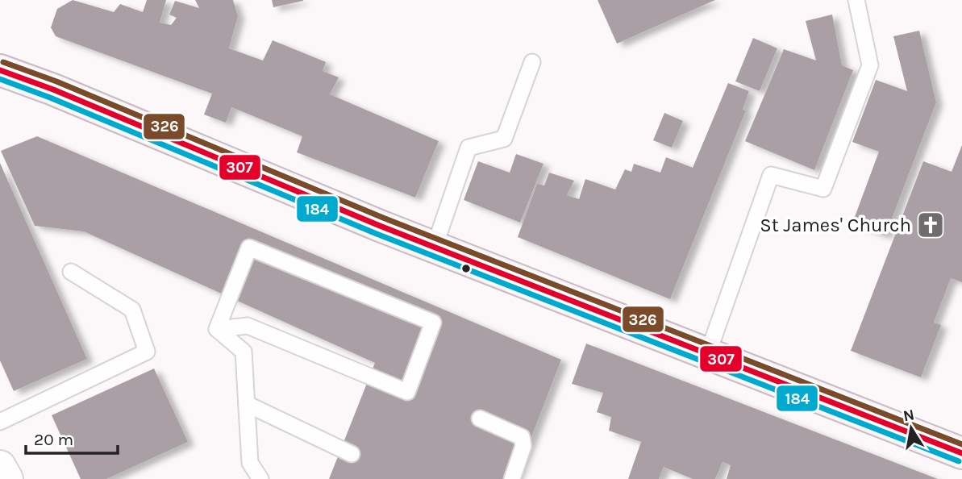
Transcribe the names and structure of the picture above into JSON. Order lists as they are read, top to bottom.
{
  "places": {
    "church": ["St James' Church"]
  },
  "lines": ["transit line 326", "transit line 307", "transit line 184"],
  "scale_bar": "20 m",
  "north": "top"
}
